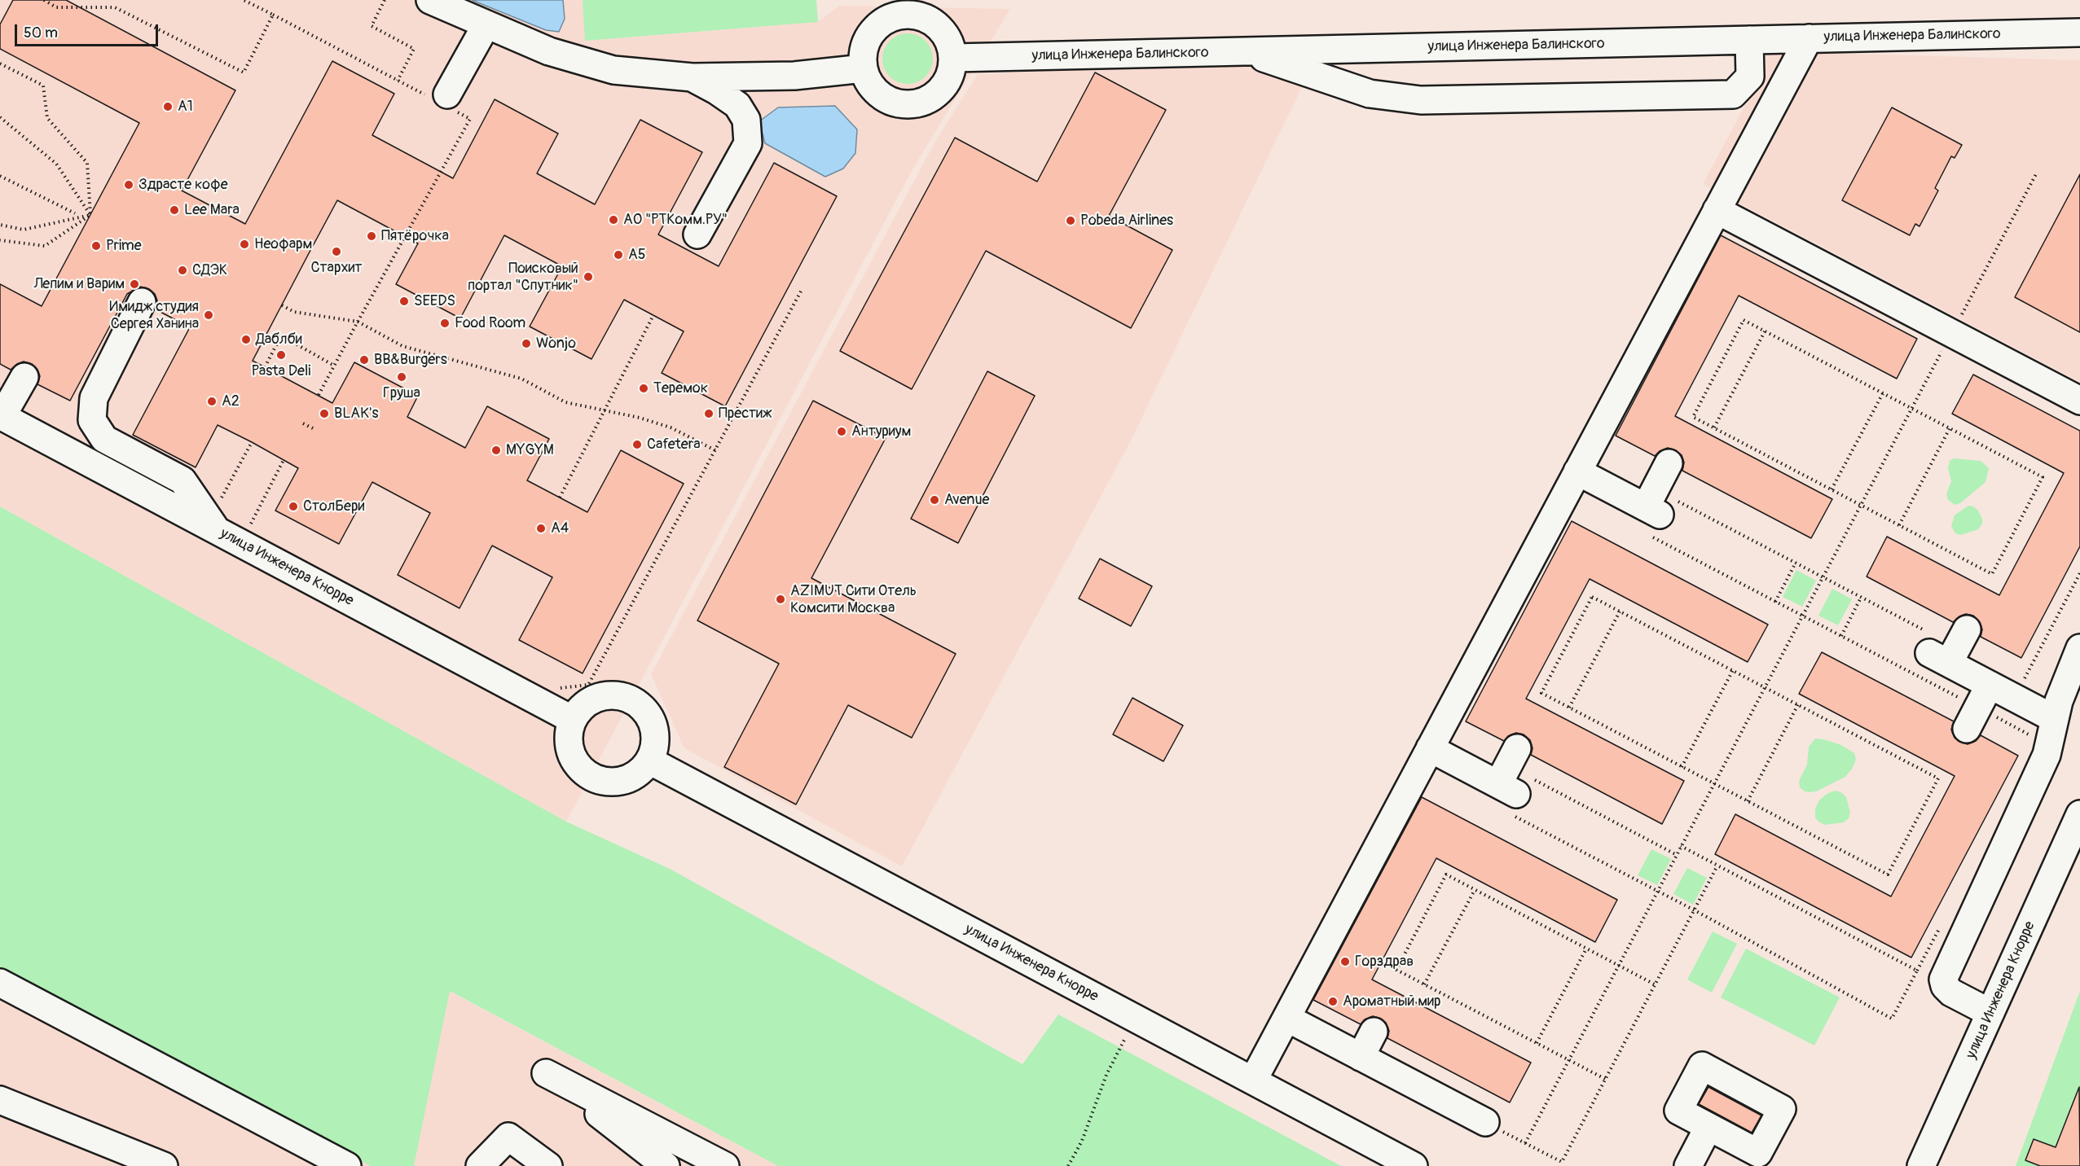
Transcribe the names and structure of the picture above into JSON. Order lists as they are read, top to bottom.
{
  "streets": {
    "street": ["улица Инженера Балинского", "улица Инженера Кнорре"]
  },
  "places": [
    "А1",
    "Здрасте кофе",
    "Lee Mara",
    "АО \"РТКомм.РУ\"",
    "Pobeda Airlines",
    "Пятёрочка",
    "Неофарм",
    "Prime",
    "Стархит",
    "А5",
    "СДЭК",
    "Поисковый портал \"Спутник\"",
    "Лепим и Варим",
    "SEEDS",
    "Имидж студия Сергея Ханина",
    "Food Room",
    "Даблби",
    "Wonjo",
    "Pasta Deli",
    "BB&Burgers",
    "Груша",
    "Теремок",
    "А2",
    "BLAK's",
    "Престиж",
    "Антуриум",
    "Cafetera",
    "MYGYM",
    "Avenue",
    "СтолБери",
    "А4",
    "AZIMUT Сити Отель Комсити Москва",
    "Горздрав",
    "Ароматный мир"
  ],
  "scale_bar": "50 m"
}
